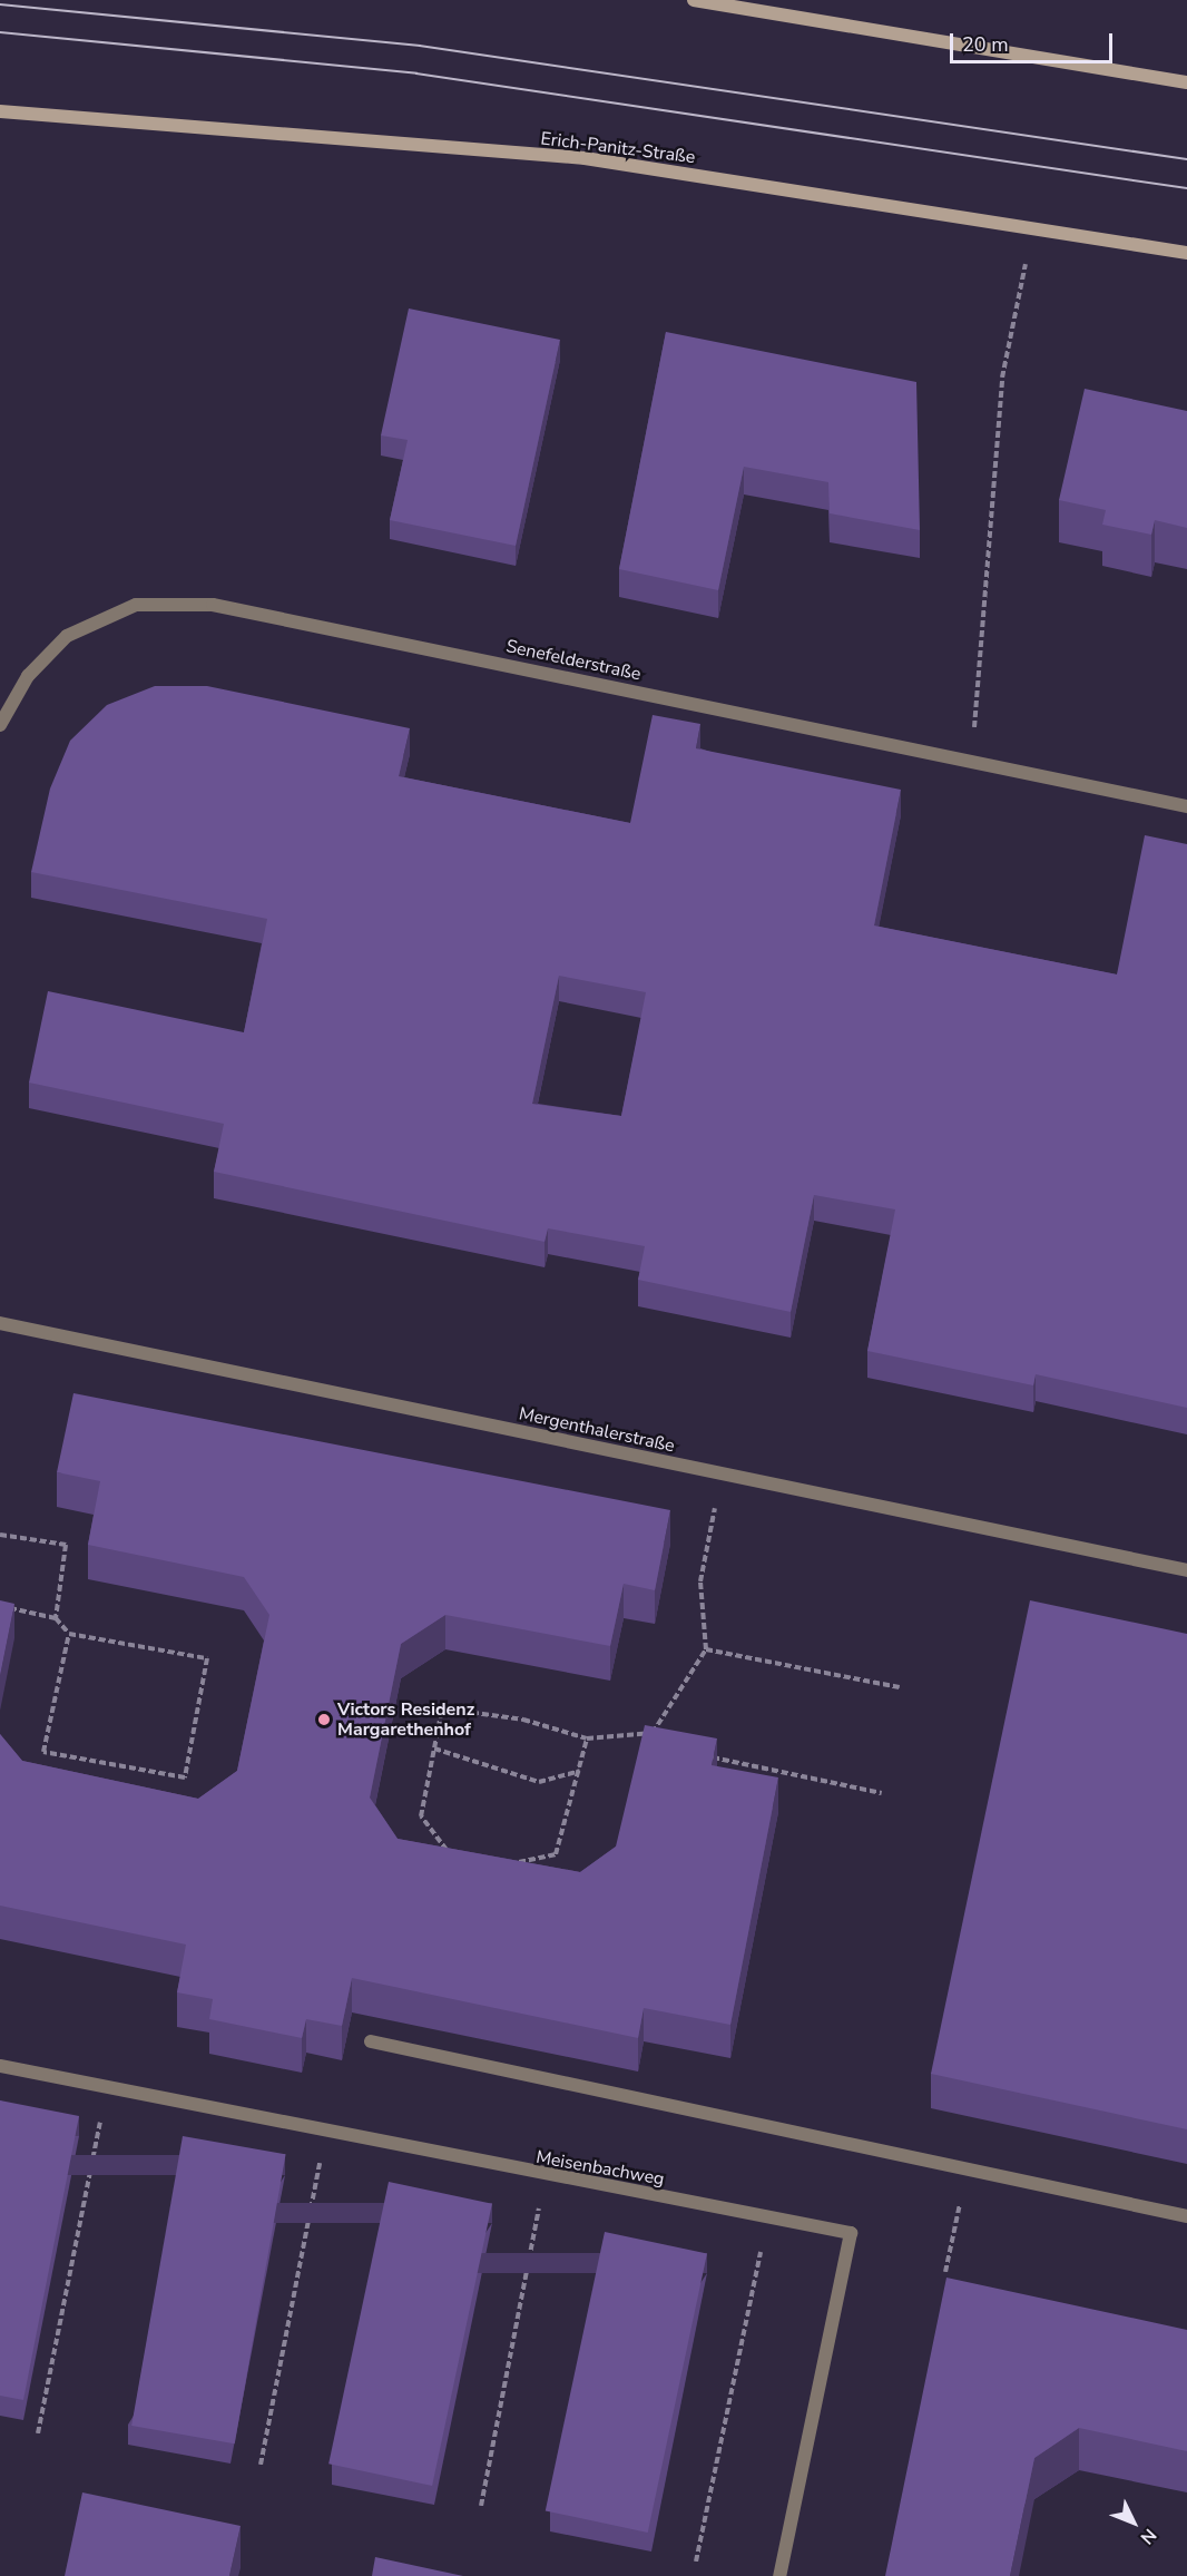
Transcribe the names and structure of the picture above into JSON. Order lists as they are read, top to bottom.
{
  "streets": {
    "main road": ["Erich-Panitz-Straße"],
    "street": ["Senefelderstraße", "Mergenthalerstraße", "Meisenbachweg"]
  },
  "places": ["Victors Residenz Margarethenhof"],
  "scale_bar": "20 m",
  "north": "bottom right"
}
